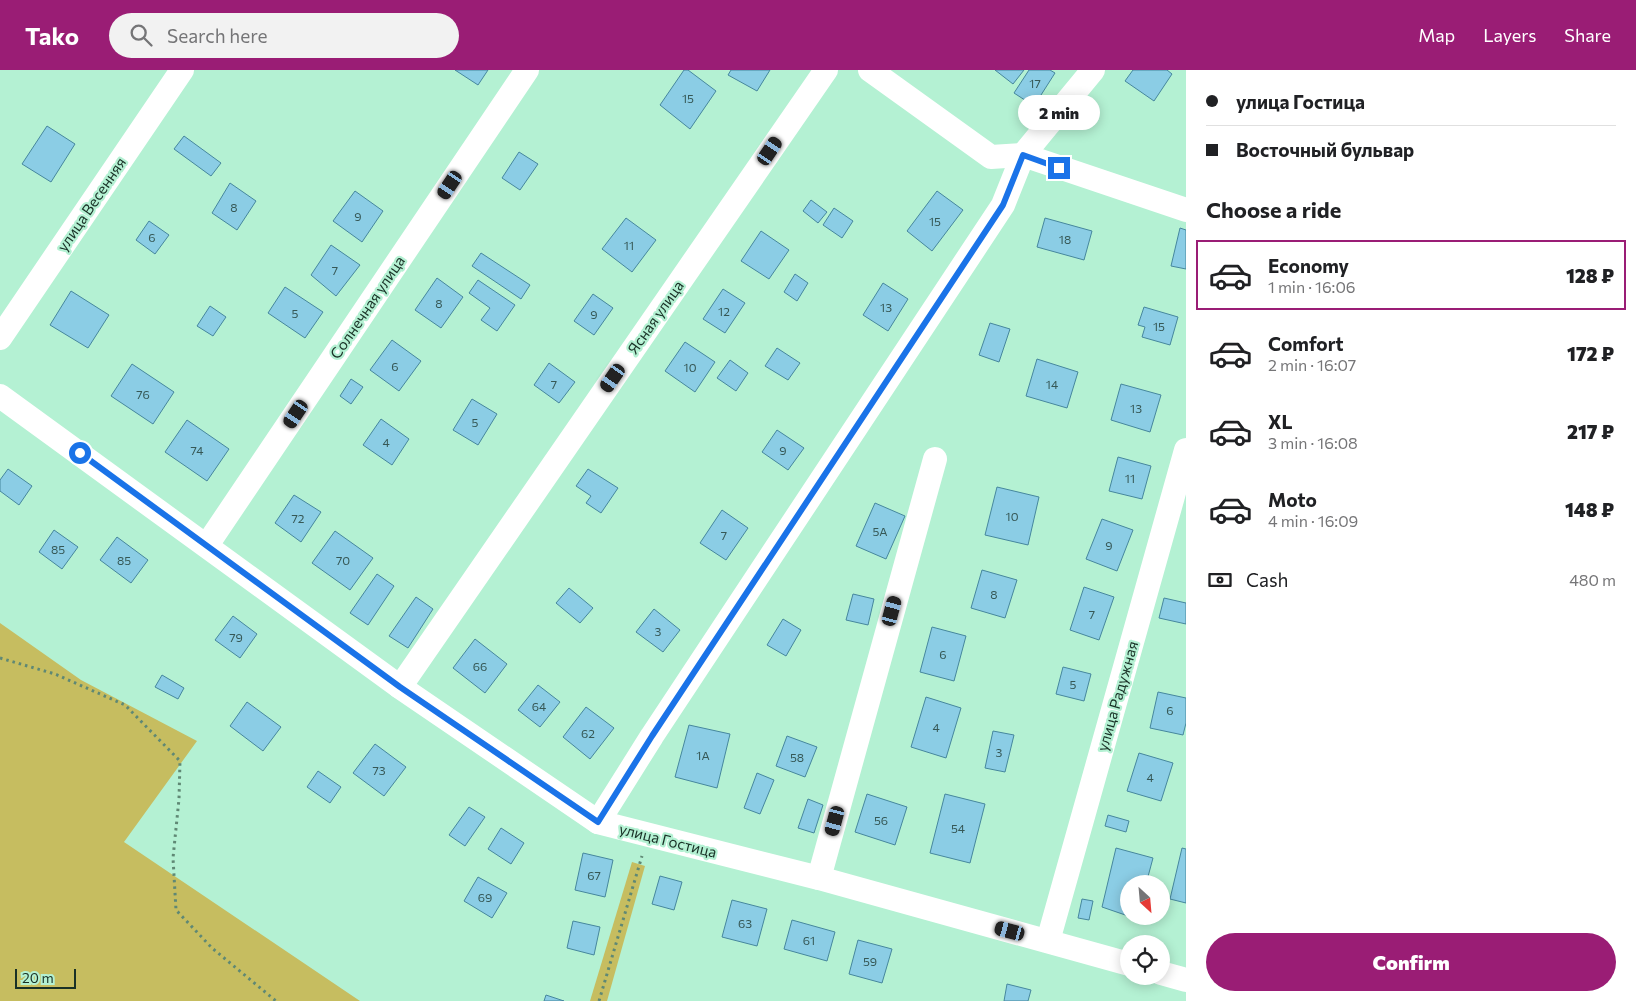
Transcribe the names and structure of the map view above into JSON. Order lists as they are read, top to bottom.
{
  "streets": {
    "street": [
      "улица Весенняя",
      "Солнечная улица",
      "Ясная улица",
      "улица Радужная",
      "улица Гостица"
    ]
  },
  "crossings": [
    ["Солнечная улица", "улица Гостица"],
    ["Ясная улица", "улица Гостица"],
    ["улица Радужная", "улица Гостица"]
  ],
  "house_numbers": [
    "17",
    "15",
    "8",
    "9",
    "15",
    "6",
    "18",
    "11",
    "7",
    "8",
    "13",
    "12",
    "5",
    "9",
    "15",
    "6",
    "10",
    "7",
    "14",
    "76",
    "13",
    "5",
    "4",
    "74",
    "9",
    "11",
    "10",
    "72",
    "5А",
    "7",
    "9",
    "85",
    "85",
    "70",
    "8",
    "7",
    "3",
    "79",
    "6",
    "66",
    "5",
    "64",
    "6",
    "4",
    "62",
    "3",
    "1А",
    "58",
    "73",
    "4",
    "56",
    "54",
    "67",
    "69",
    "63",
    "61",
    "59"
  ],
  "scale_bar": "20 m",
  "north": "bottom right",
  "page": {
    "header": "Tako",
    "search": "Search here",
    "nav": ["Map", "Layers", "Share"],
    "banner": ["улица Гостица", "Восточный бульвар"],
    "bubble": "2 min",
    "heading": "Choose a ride",
    "list": [
      {
        "name": "Economy",
        "note": "1 min · 16:06",
        "value": "128 ₽"
      },
      {
        "name": "Comfort",
        "note": "2 min · 16:07",
        "value": "172 ₽"
      },
      {
        "name": "XL",
        "note": "3 min · 16:08",
        "value": "217 ₽"
      },
      {
        "name": "Moto",
        "note": "4 min · 16:09",
        "value": "148 ₽"
      }
    ],
    "pay": ["Cash", "480 m"],
    "buttons": "Confirm",
    "scale": "20 m"
  }
}
